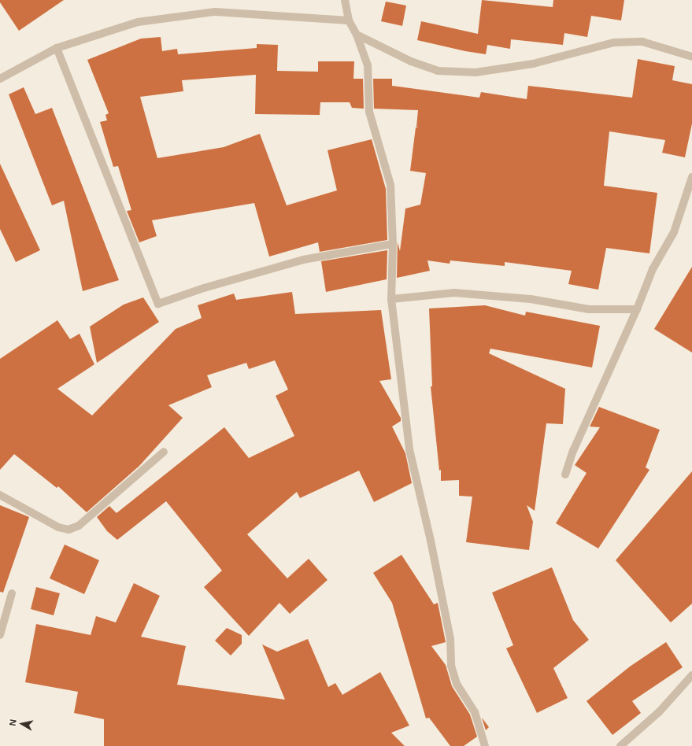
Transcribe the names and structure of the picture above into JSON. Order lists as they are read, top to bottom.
{
  "north": "left"
}
